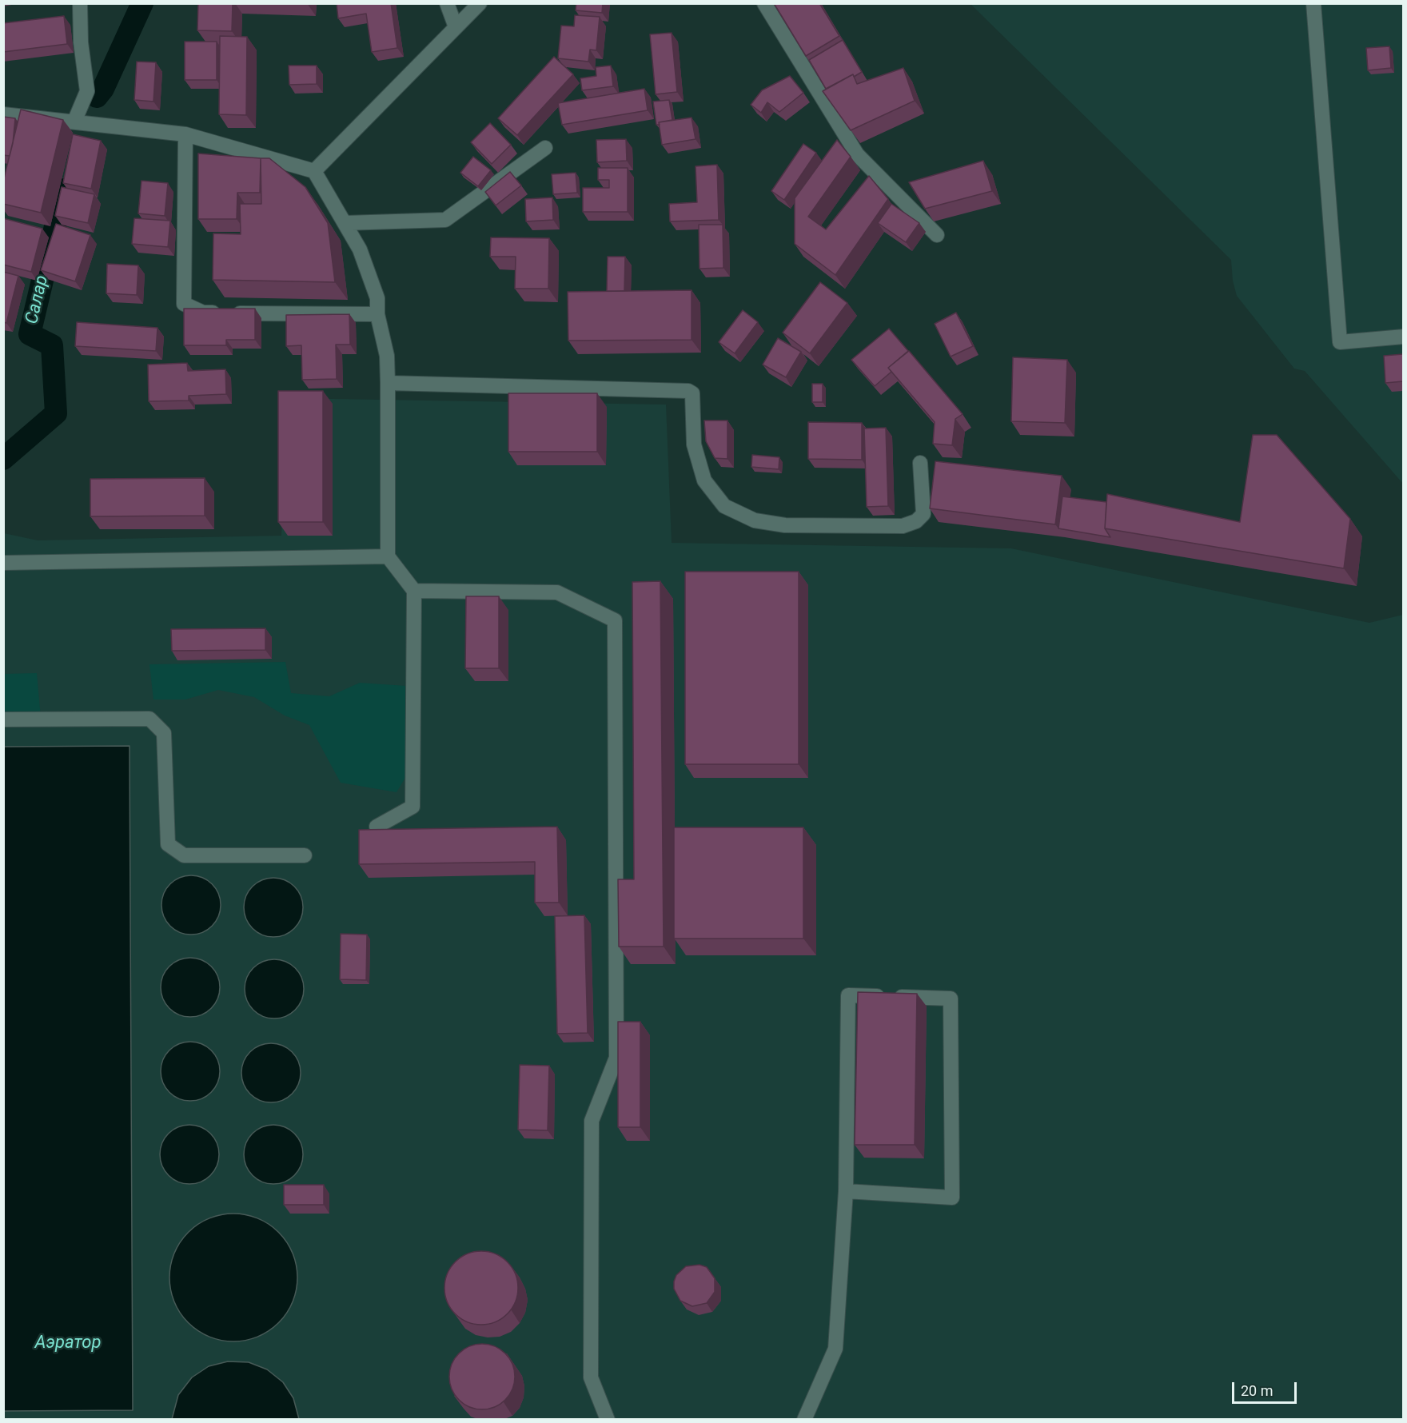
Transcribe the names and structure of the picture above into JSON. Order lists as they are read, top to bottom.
{
  "water": ["Салар", "Аэратор"],
  "scale_bar": "20 m"
}
